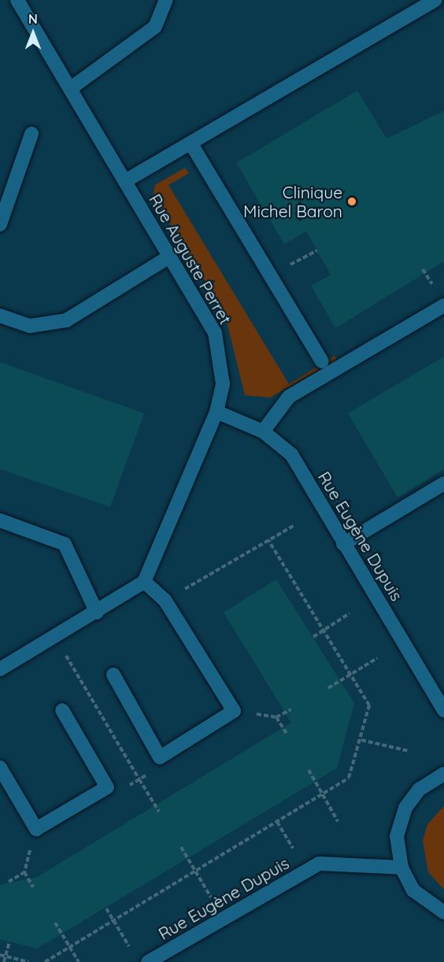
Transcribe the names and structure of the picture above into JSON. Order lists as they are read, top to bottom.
{
  "streets": {
    "street": ["Rue Auguste Perret", "Rue Eugène Dupuis"]
  },
  "crossings": [
    ["Rue Auguste Perret", "Rue Eugène Dupuis"]
  ],
  "places": ["Clinique Michel Baron"],
  "north": "top"
}
